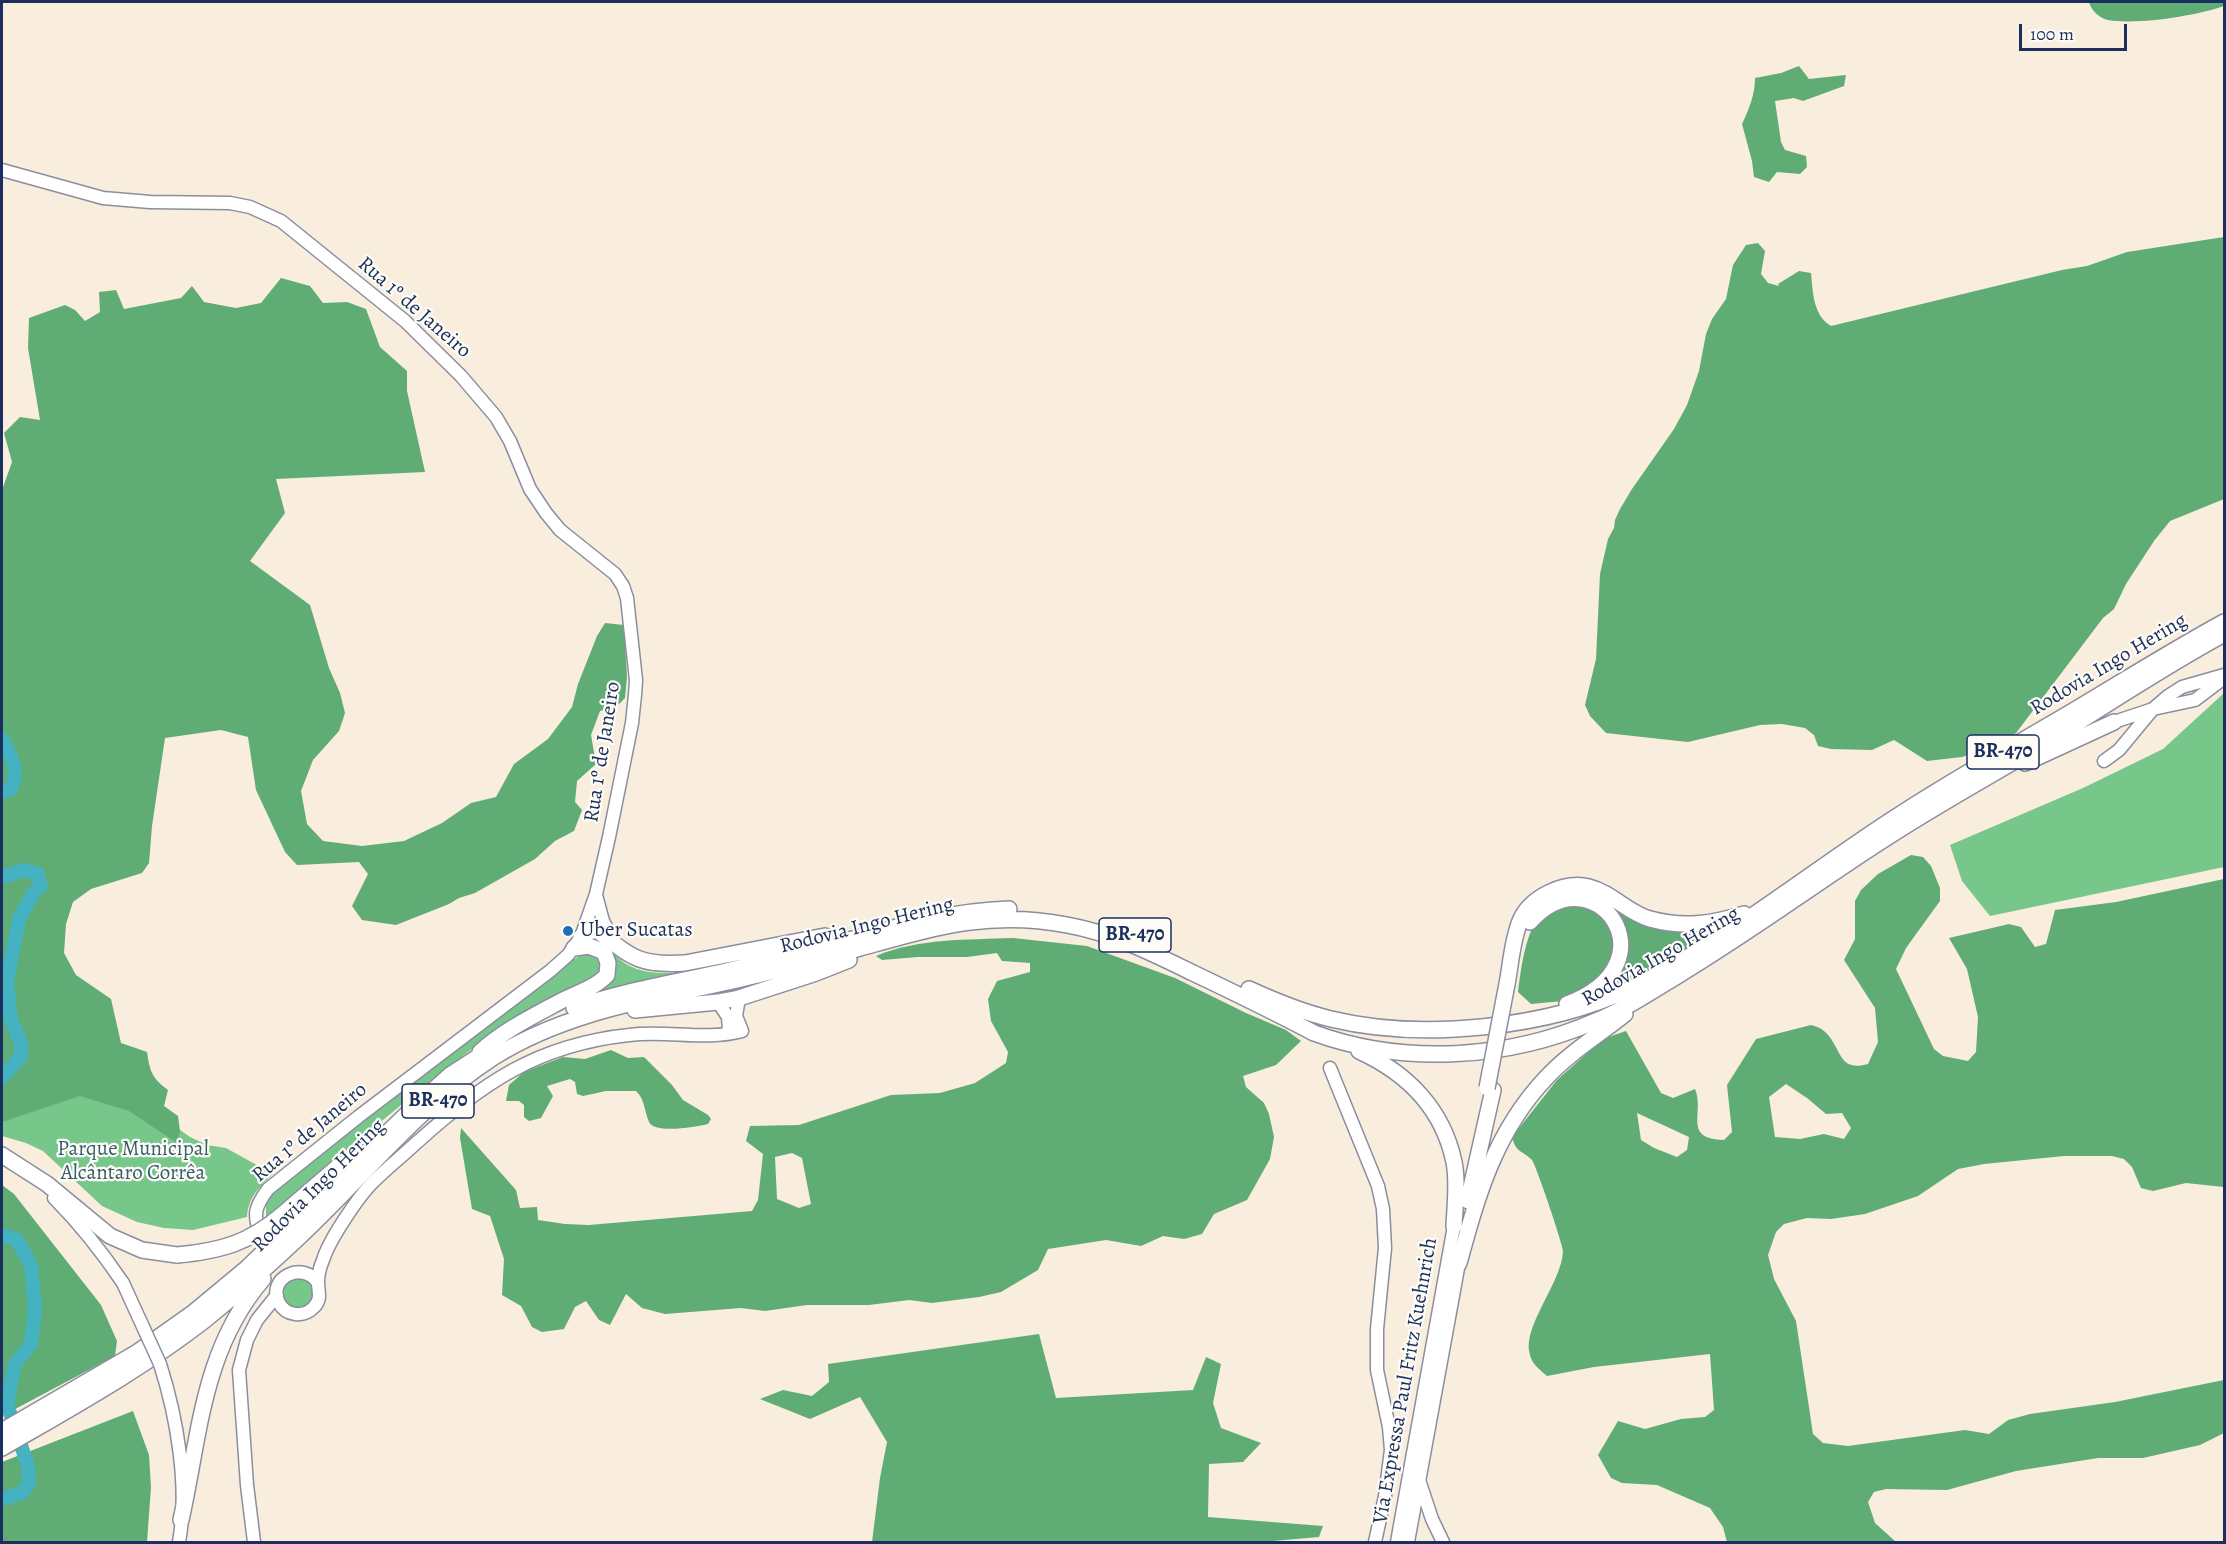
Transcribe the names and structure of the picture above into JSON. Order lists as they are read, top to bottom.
{
  "streets": {
    "highway": ["Rodovia Ingo Hering", "BR-470"],
    "street": ["Rua 1º de Janeiro", "Via Expressa Paul Fritz Kuehnrich"]
  },
  "parks": ["Parque Municipal Alcântaro Corrêa"],
  "places": ["Uber Sucatas"],
  "scale_bar": "100 m"
}
